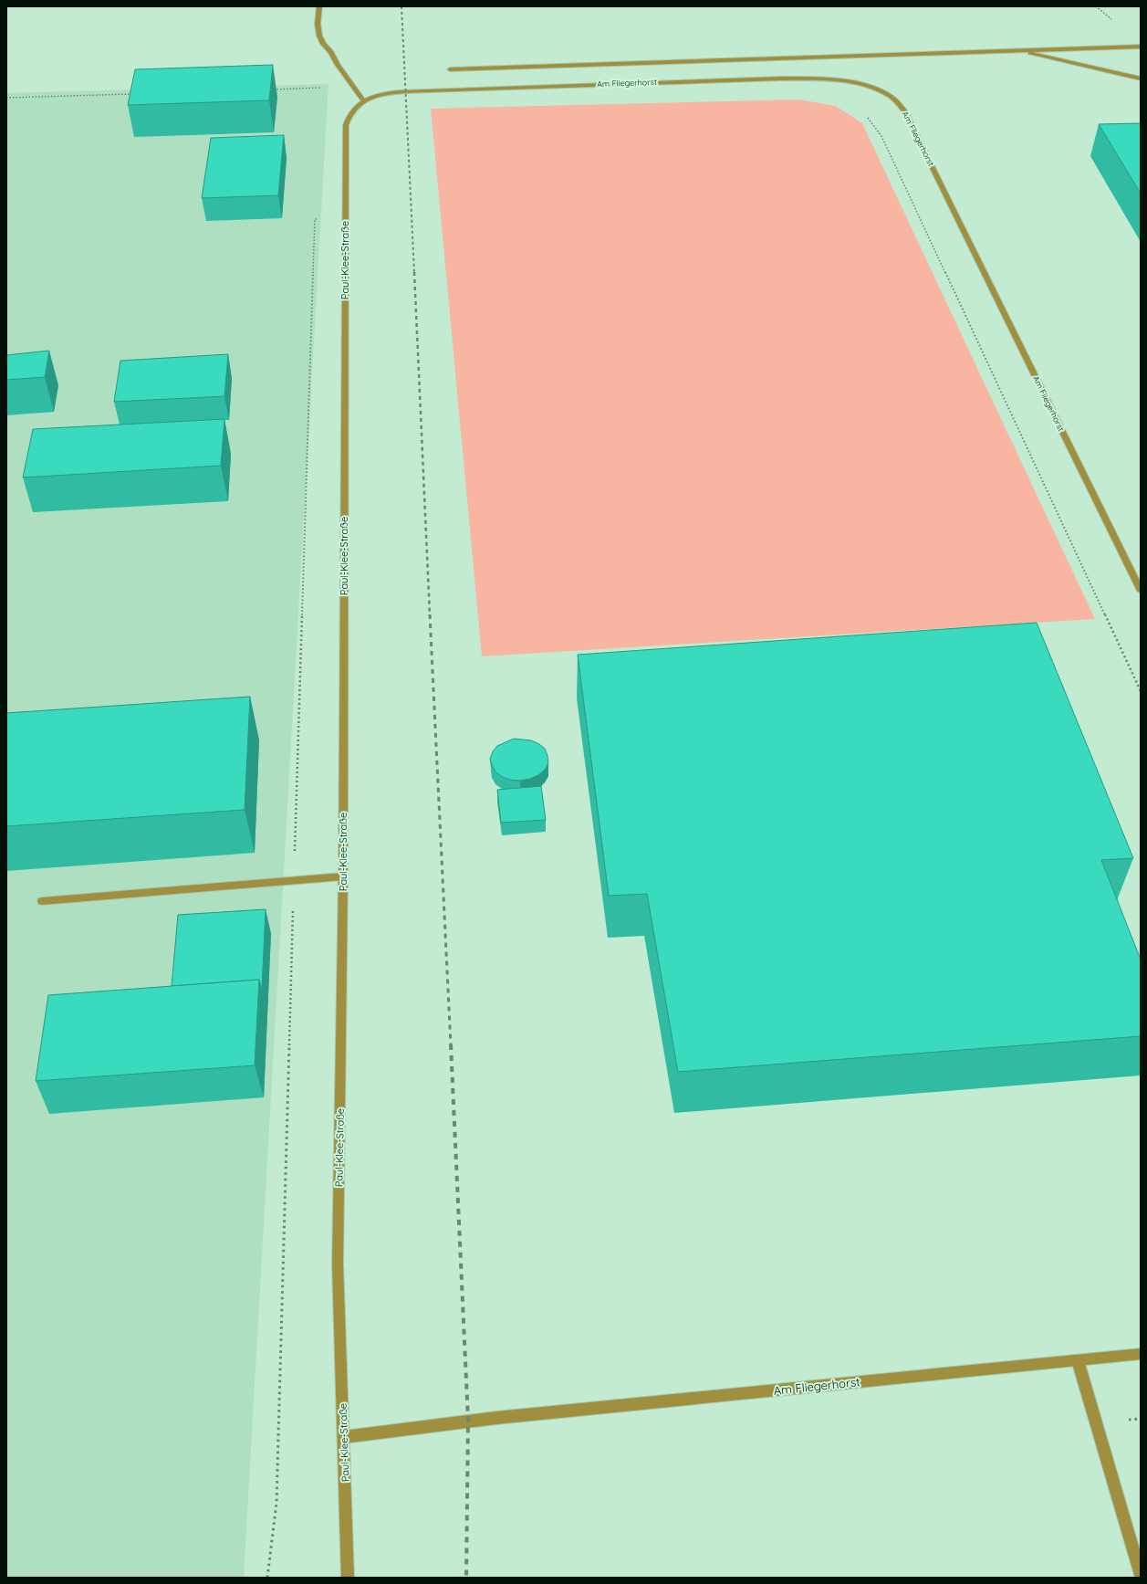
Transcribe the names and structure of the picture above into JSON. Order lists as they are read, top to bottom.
{
  "streets": {
    "street": ["Am Fliegerhorst", "Paul-Klee-Straße"]
  },
  "crossings": [
    ["Am Fliegerhorst", "Paul-Klee-Straße"]
  ]
}
